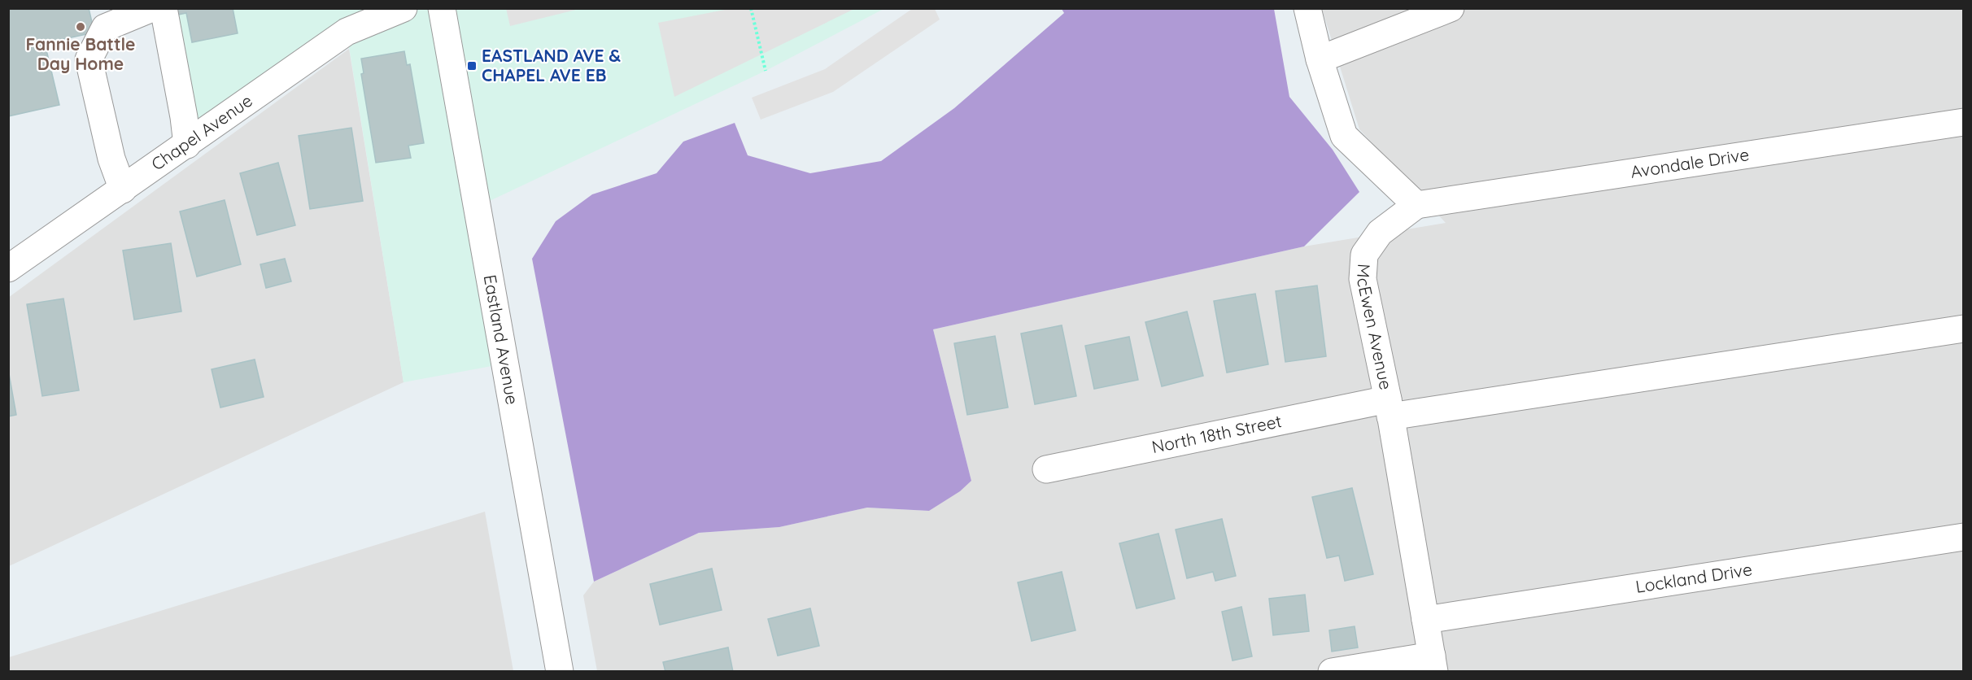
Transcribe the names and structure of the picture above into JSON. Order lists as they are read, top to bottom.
{
  "streets": {
    "street": [
      "Chapel Avenue",
      "Avondale Drive",
      "McEwen Avenue",
      "Eastland Avenue",
      "North 18th Street",
      "Lockland Drive"
    ]
  },
  "crossings": [
    ["Avondale Drive", "McEwen Avenue"],
    ["McEwen Avenue", "North 18th Street"],
    ["McEwen Avenue", "Lockland Drive"]
  ],
  "places": {
    "other": ["Fannie Battle Day Home"],
    "transit": ["EASTLAND AVE & CHAPEL AVE EB"]
  }
}
